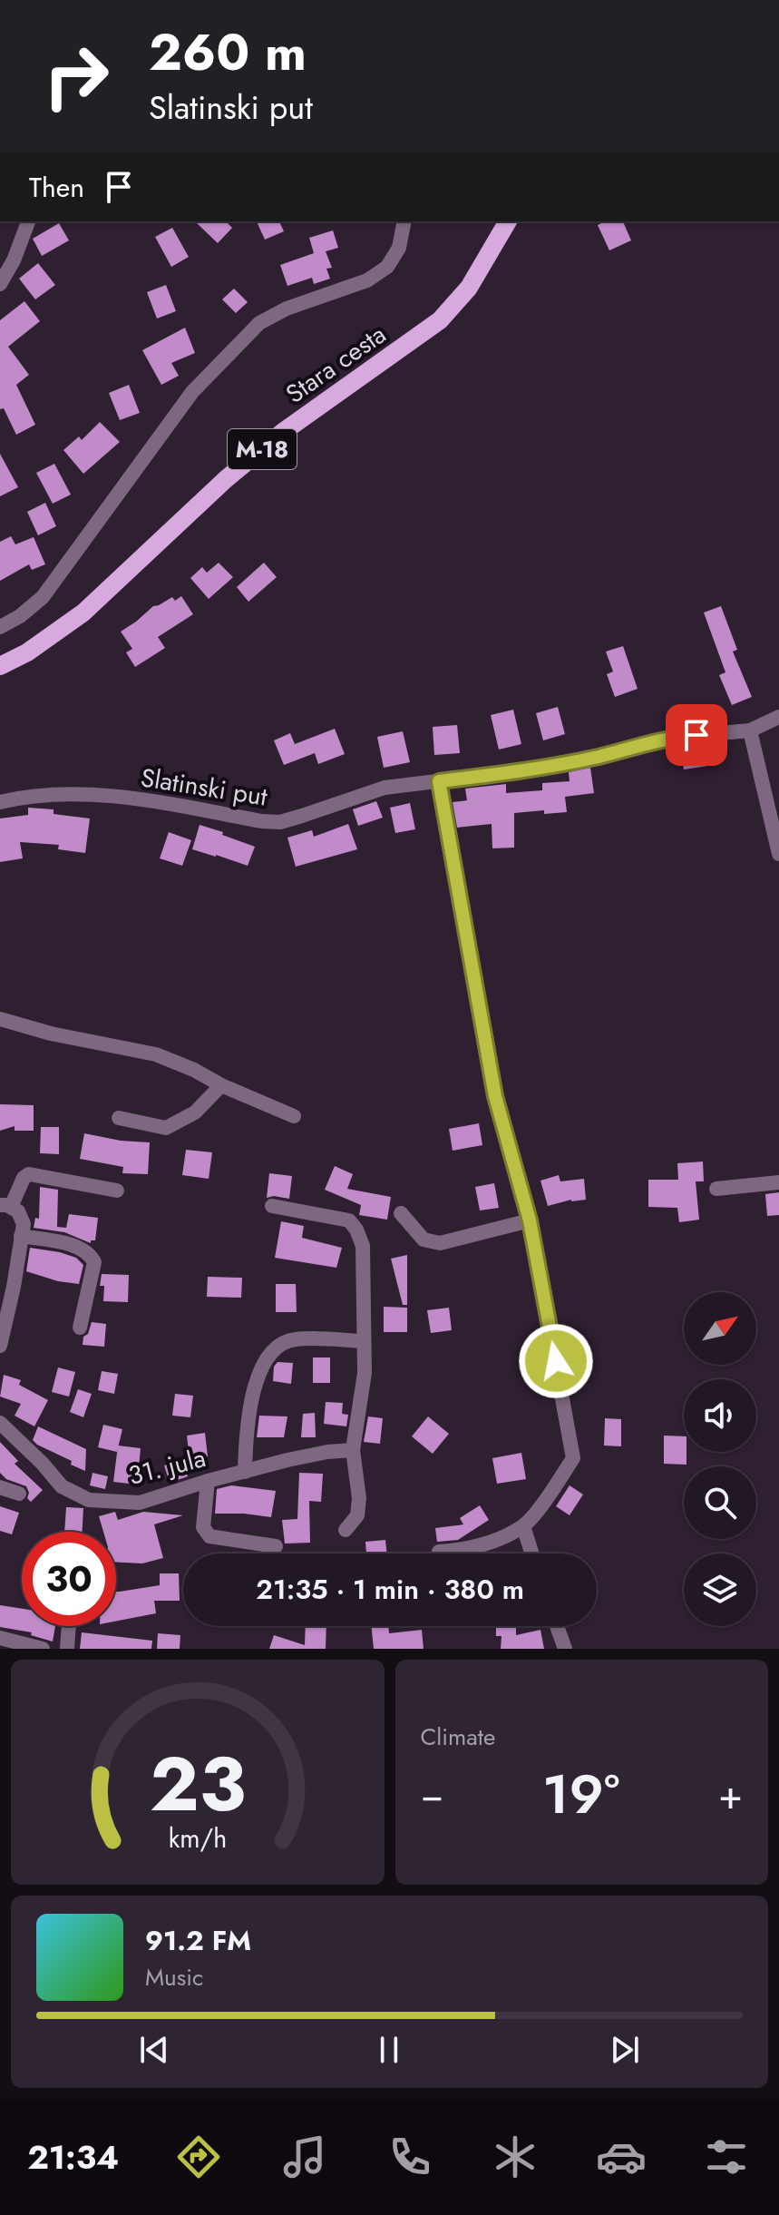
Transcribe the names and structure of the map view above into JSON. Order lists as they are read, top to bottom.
{
  "streets": {
    "main road": ["Stara cesta", "M-18"],
    "street": ["Slatinski put", "31. jula"]
  },
  "north": "top right",
  "page": {
    "turn": ["260 m", "Slatinski put"],
    "then": "Then",
    "limit": "30",
    "trip": "21:35 · 1 min · 380 m",
    "tile": "Climate",
    "heat": ["−", "19°", "+"],
    "song": ["91.2 FM", "Music"],
    "tabs": "21:34",
    "gauge": ["23", "km/h"]
  }
}
